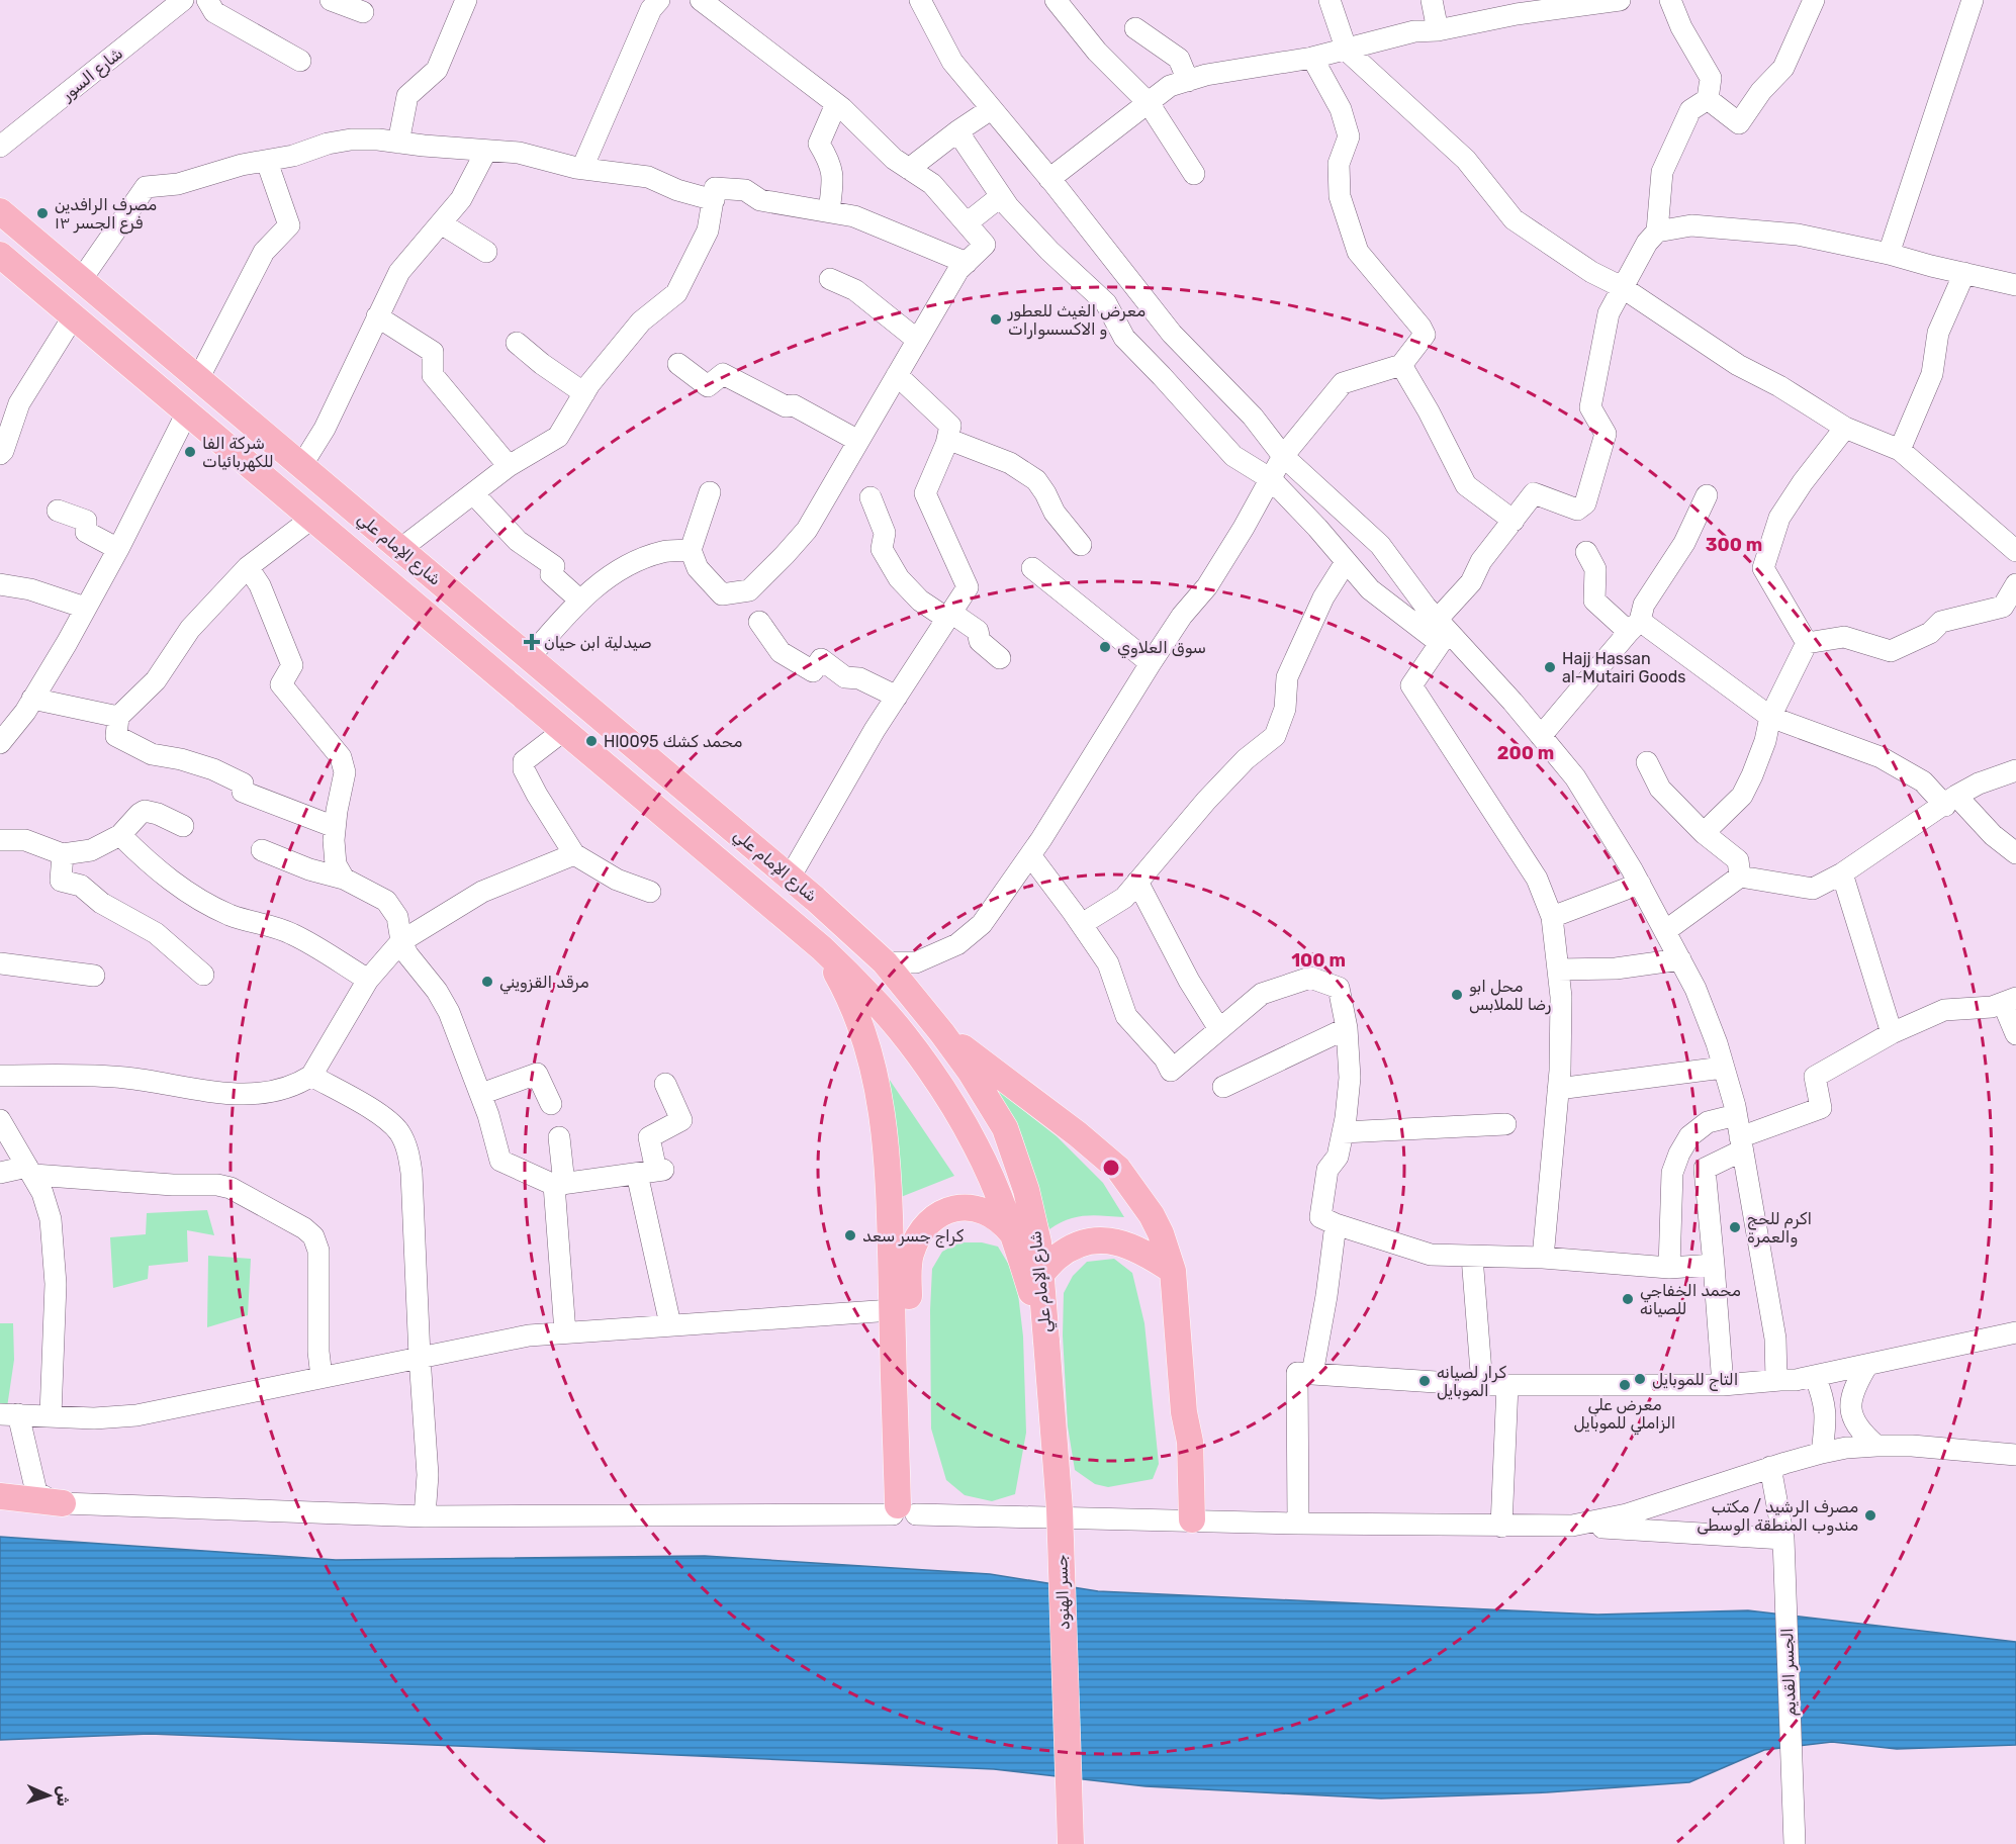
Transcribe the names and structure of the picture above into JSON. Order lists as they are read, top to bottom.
{
  "streets": {
    "main road": ["شارع الإمام علي", "جسر الهنود"],
    "street": ["شارع السور", "الجسر القديم"]
  },
  "crossings": [
    ["شارع الإمام علي", "جسر الهنود"]
  ],
  "places": {
    "other": [
      "مصرف الرافدين فرع الجسر ١٣",
      "معرض الغيث للعطور و الاكسسوارات",
      "شركة الفا للكهربائيات",
      "سوق العلاوي",
      "Hajj Hassan al-Mutairi Goods",
      "Hl0095 محمد كشك",
      "مرقد القزويني",
      "محل ابو رضا للملابس",
      "اكرم للحج والعمرة",
      "كراج جسر سعد",
      "محمد الخفاجي للصيانه",
      "التاج للموبايل",
      "كرار لصيانه الموبايل",
      "معرض علي الزاملي للموبايل",
      "مصرف الرشيد / مكتب مندوب المنطقة الوسطى"
    ],
    "health": ["صيدلية ابن حيان"]
  },
  "north": "right",
  "rings": ["300 m", "200 m", "100 m"]
}
